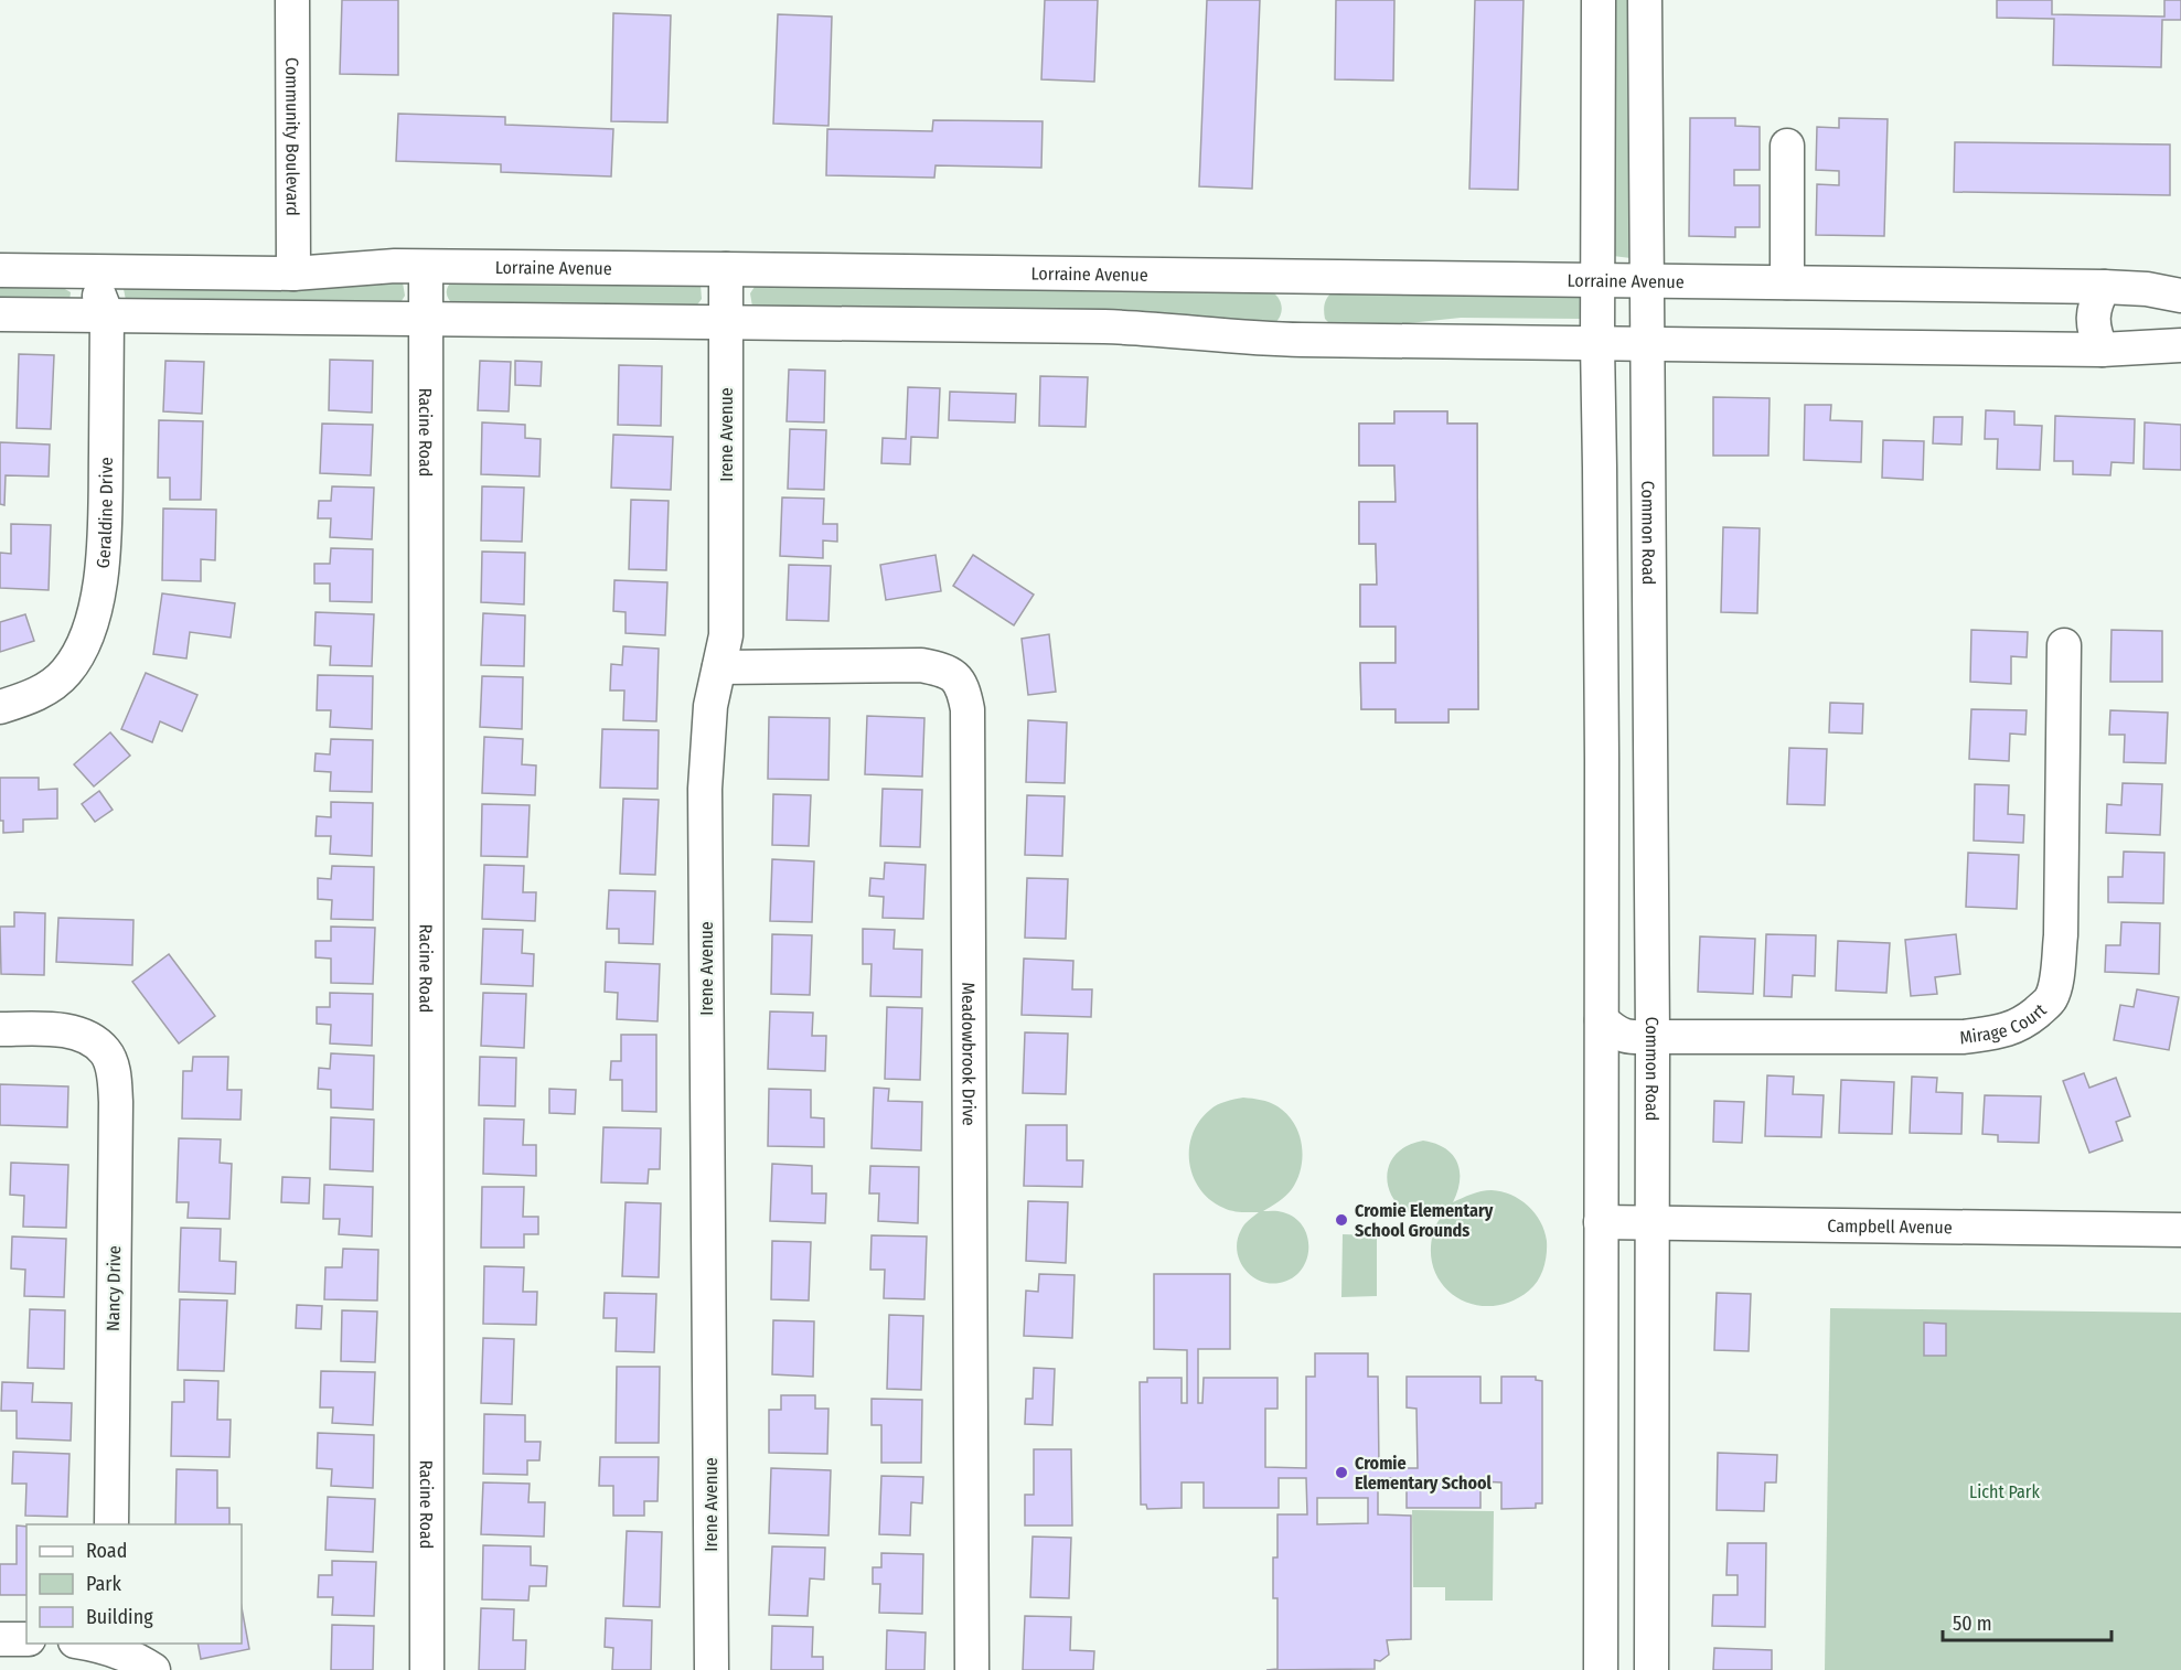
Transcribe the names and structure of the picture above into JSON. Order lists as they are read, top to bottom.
{
  "streets": {
    "street": [
      "Community Boulevard",
      "Lorraine Avenue",
      "Racine Road",
      "Irene Avenue",
      "Geraldine Drive",
      "Common Road",
      "Mirage Court",
      "Meadowbrook Drive",
      "Campbell Avenue",
      "Nancy Drive"
    ]
  },
  "crossings": [
    ["Community Boulevard", "Lorraine Avenue"],
    ["Lorraine Avenue", "Racine Road"],
    ["Lorraine Avenue", "Irene Avenue"],
    ["Lorraine Avenue", "Geraldine Drive"],
    ["Lorraine Avenue", "Common Road"],
    ["Irene Avenue", "Meadowbrook Drive"],
    ["Common Road", "Mirage Court"],
    ["Common Road", "Campbell Avenue"]
  ],
  "parks": ["Licht Park"],
  "places": ["Cromie Elementary School Grounds", "Cromie Elementary School"],
  "legend": ["Road", "Park", "Building"],
  "scale_bar": "50 m"
}
